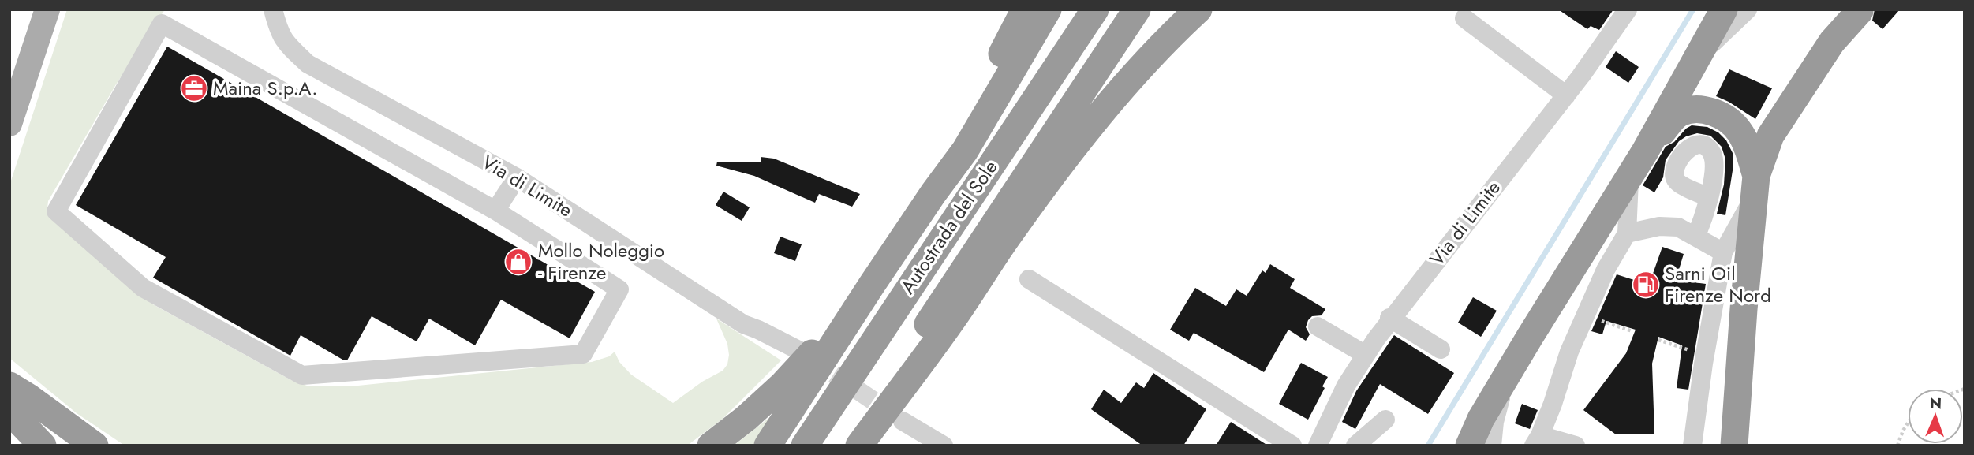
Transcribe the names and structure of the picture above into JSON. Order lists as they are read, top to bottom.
{
  "streets": {
    "highway": ["Autostrada del Sole"],
    "street": ["Via di Limite"]
  },
  "places": {
    "office": ["Maina S.p.A."],
    "shop": ["Mollo Noleggio - Firenze"],
    "fuel station": ["Sarni Oil Firenze Nord"]
  },
  "north": "top"
}
